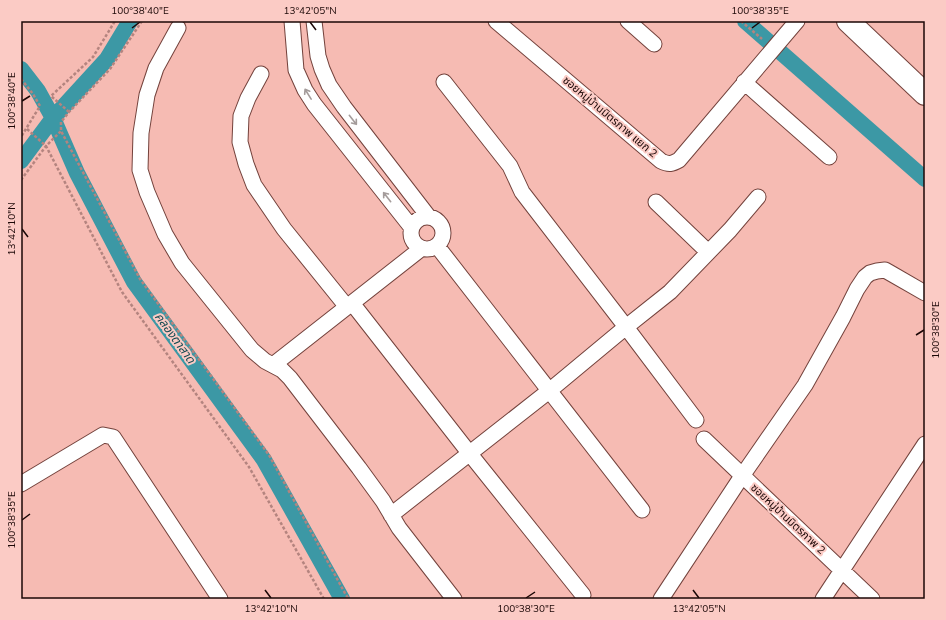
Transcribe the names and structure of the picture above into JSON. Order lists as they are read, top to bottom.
{
  "streets": {
    "street": ["ซอยหมู่บ้านมิตรภาพ แยก 2", "ซอยหมู่บ้านมิตรภาพ 2"]
  },
  "water": ["คลองตาสาด"],
  "coordinates": [
    "100°38'40\"E",
    "13°42'05\"N",
    "100°38'35\"E",
    "13°42'10\"N",
    "100°38'30\"E"
  ]
}
